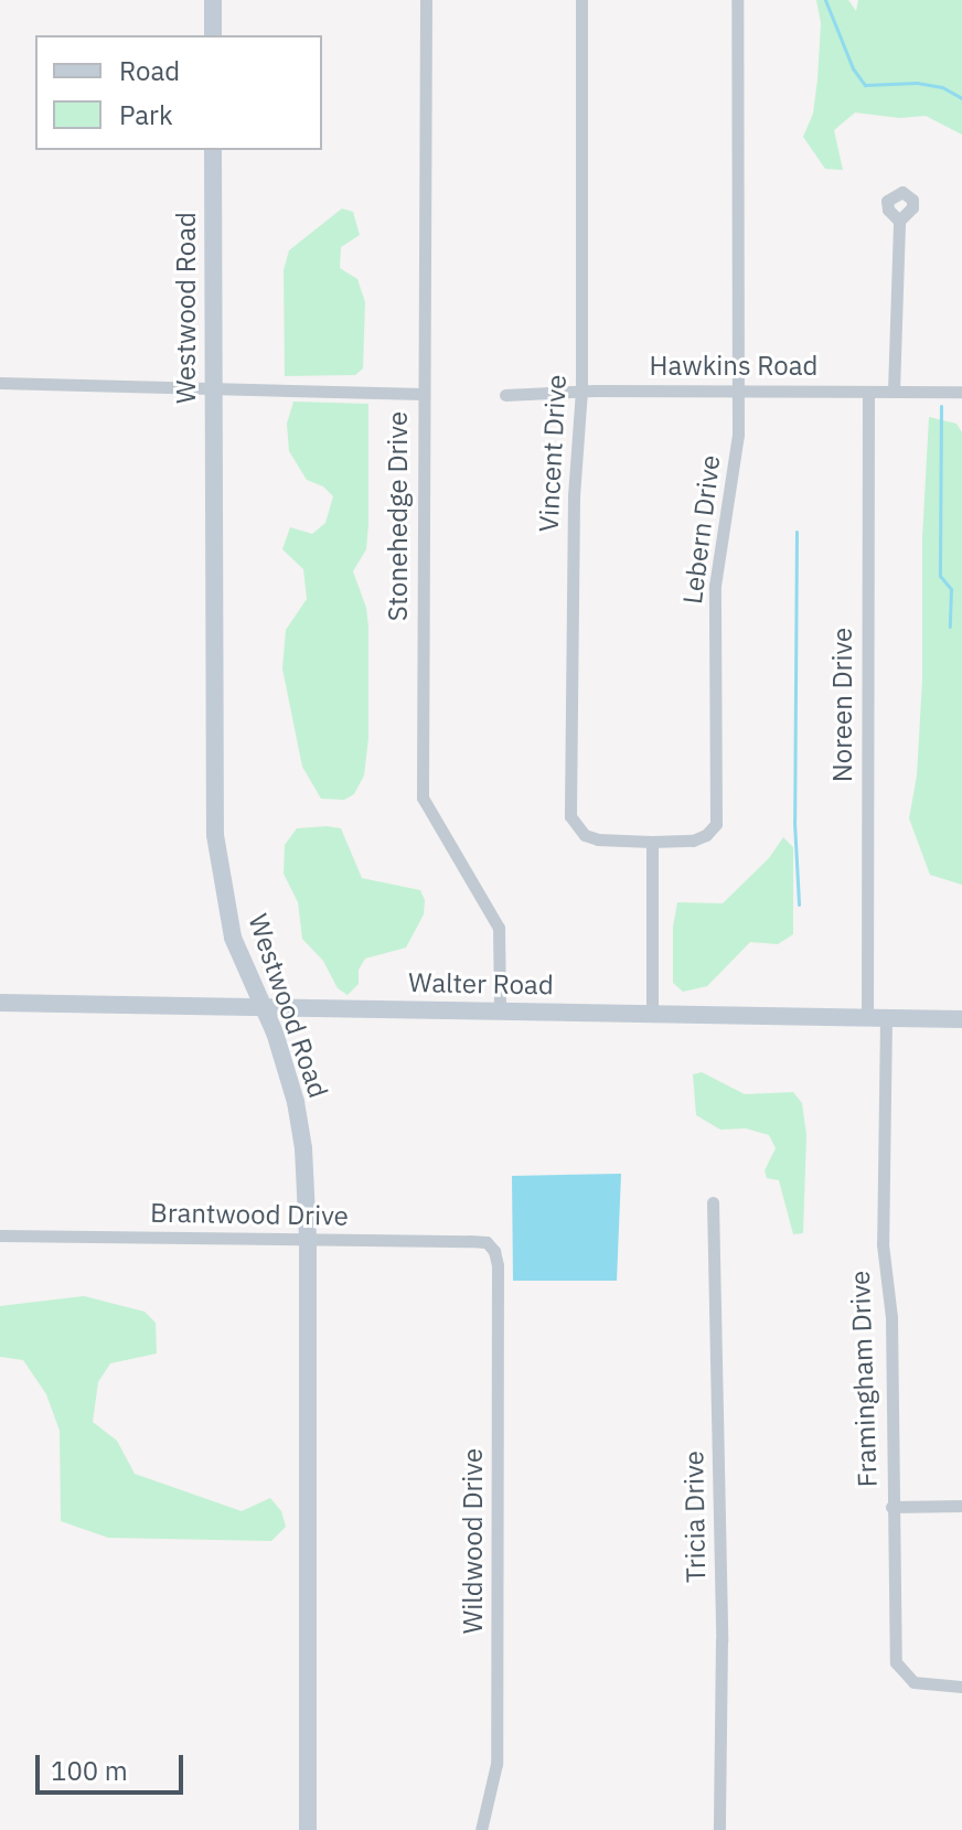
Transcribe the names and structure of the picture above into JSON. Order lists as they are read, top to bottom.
{
  "streets": {
    "street": [
      "Westwood Road",
      "Hawkins Road",
      "Vincent Drive",
      "Stonehedge Drive",
      "Lebern Drive",
      "Noreen Drive",
      "Walter Road",
      "Brantwood Drive",
      "Framingham Drive",
      "Tricia Drive",
      "Wildwood Drive"
    ]
  },
  "crossings": [
    ["Westwood Road", "Walter Road"],
    ["Westwood Road", "Brantwood Drive"],
    ["Hawkins Road", "Vincent Drive"],
    ["Hawkins Road", "Lebern Drive"],
    ["Hawkins Road", "Noreen Drive"],
    ["Vincent Drive", "Lebern Drive"],
    ["Stonehedge Drive", "Walter Road"],
    ["Noreen Drive", "Walter Road"],
    ["Walter Road", "Framingham Drive"],
    ["Brantwood Drive", "Wildwood Drive"]
  ],
  "legend": ["Road", "Park"],
  "scale_bar": "100 m"
}
